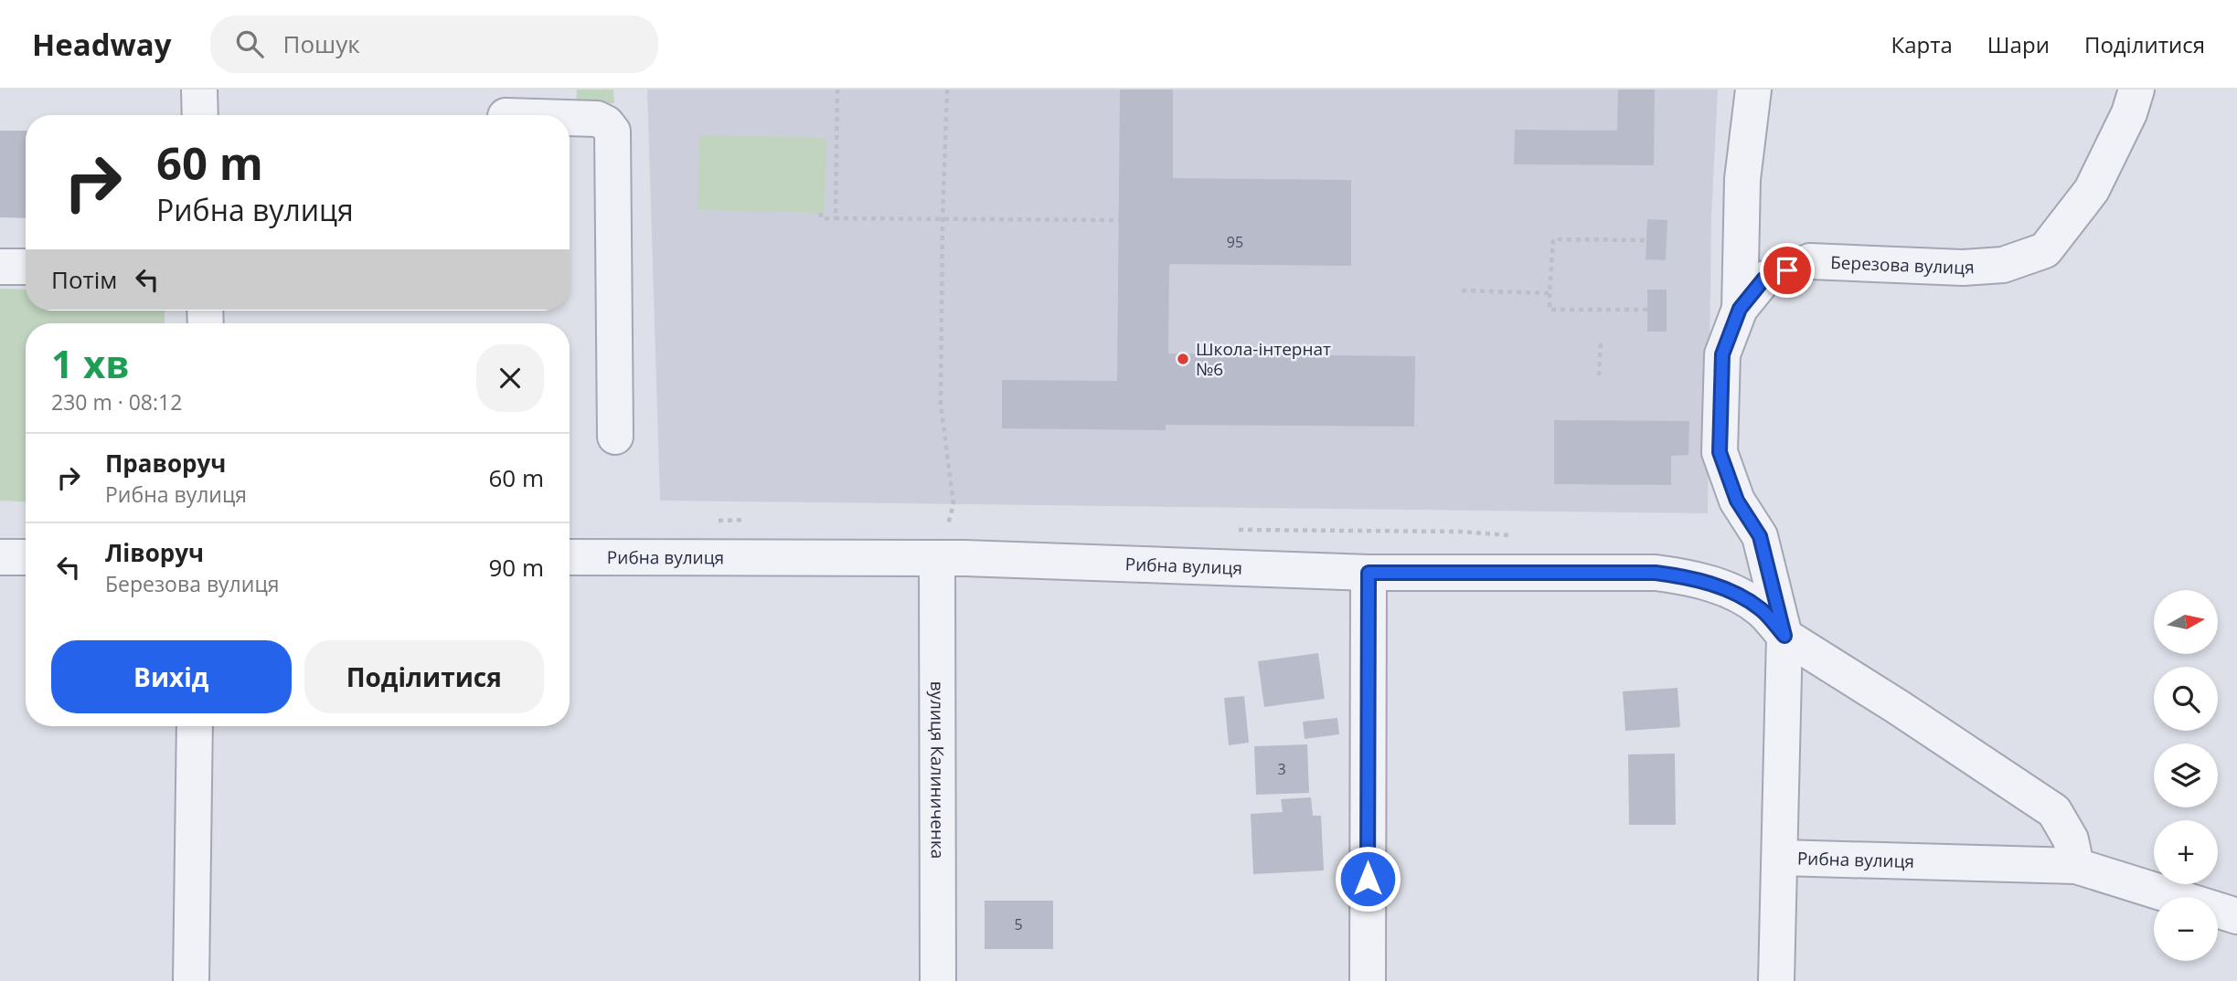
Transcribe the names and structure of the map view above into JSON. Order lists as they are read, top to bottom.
{
  "streets": {
    "street": ["Березова вулиця", "Рибна вулиця", "вулиця Калиниченка"]
  },
  "crossings": [
    ["Березова вулиця", "Рибна вулиця"],
    ["Рибна вулиця", "вулиця Калиниченка"]
  ],
  "places": ["Школа-інтернат №6"],
  "house_numbers": ["95", "3", "5"],
  "north": "right",
  "page": {
    "header": "Headway",
    "search": "Пошук",
    "nav": ["Карта", "Шари", "Поділитися"],
    "turn": ["60 m", "Рибна вулиця"],
    "then": "Потім",
    "heading": ["1 хв", "230 m · 08:12"],
    "list": [
      {
        "name": "Праворуч",
        "note": "Рибна вулиця",
        "value": "60 m"
      },
      {
        "name": "Ліворуч",
        "note": "Березова вулиця",
        "value": "90 m"
      }
    ],
    "map_buttons": ["+", "−"],
    "buttons": ["Вихід", "Поділитися"]
  }
}
